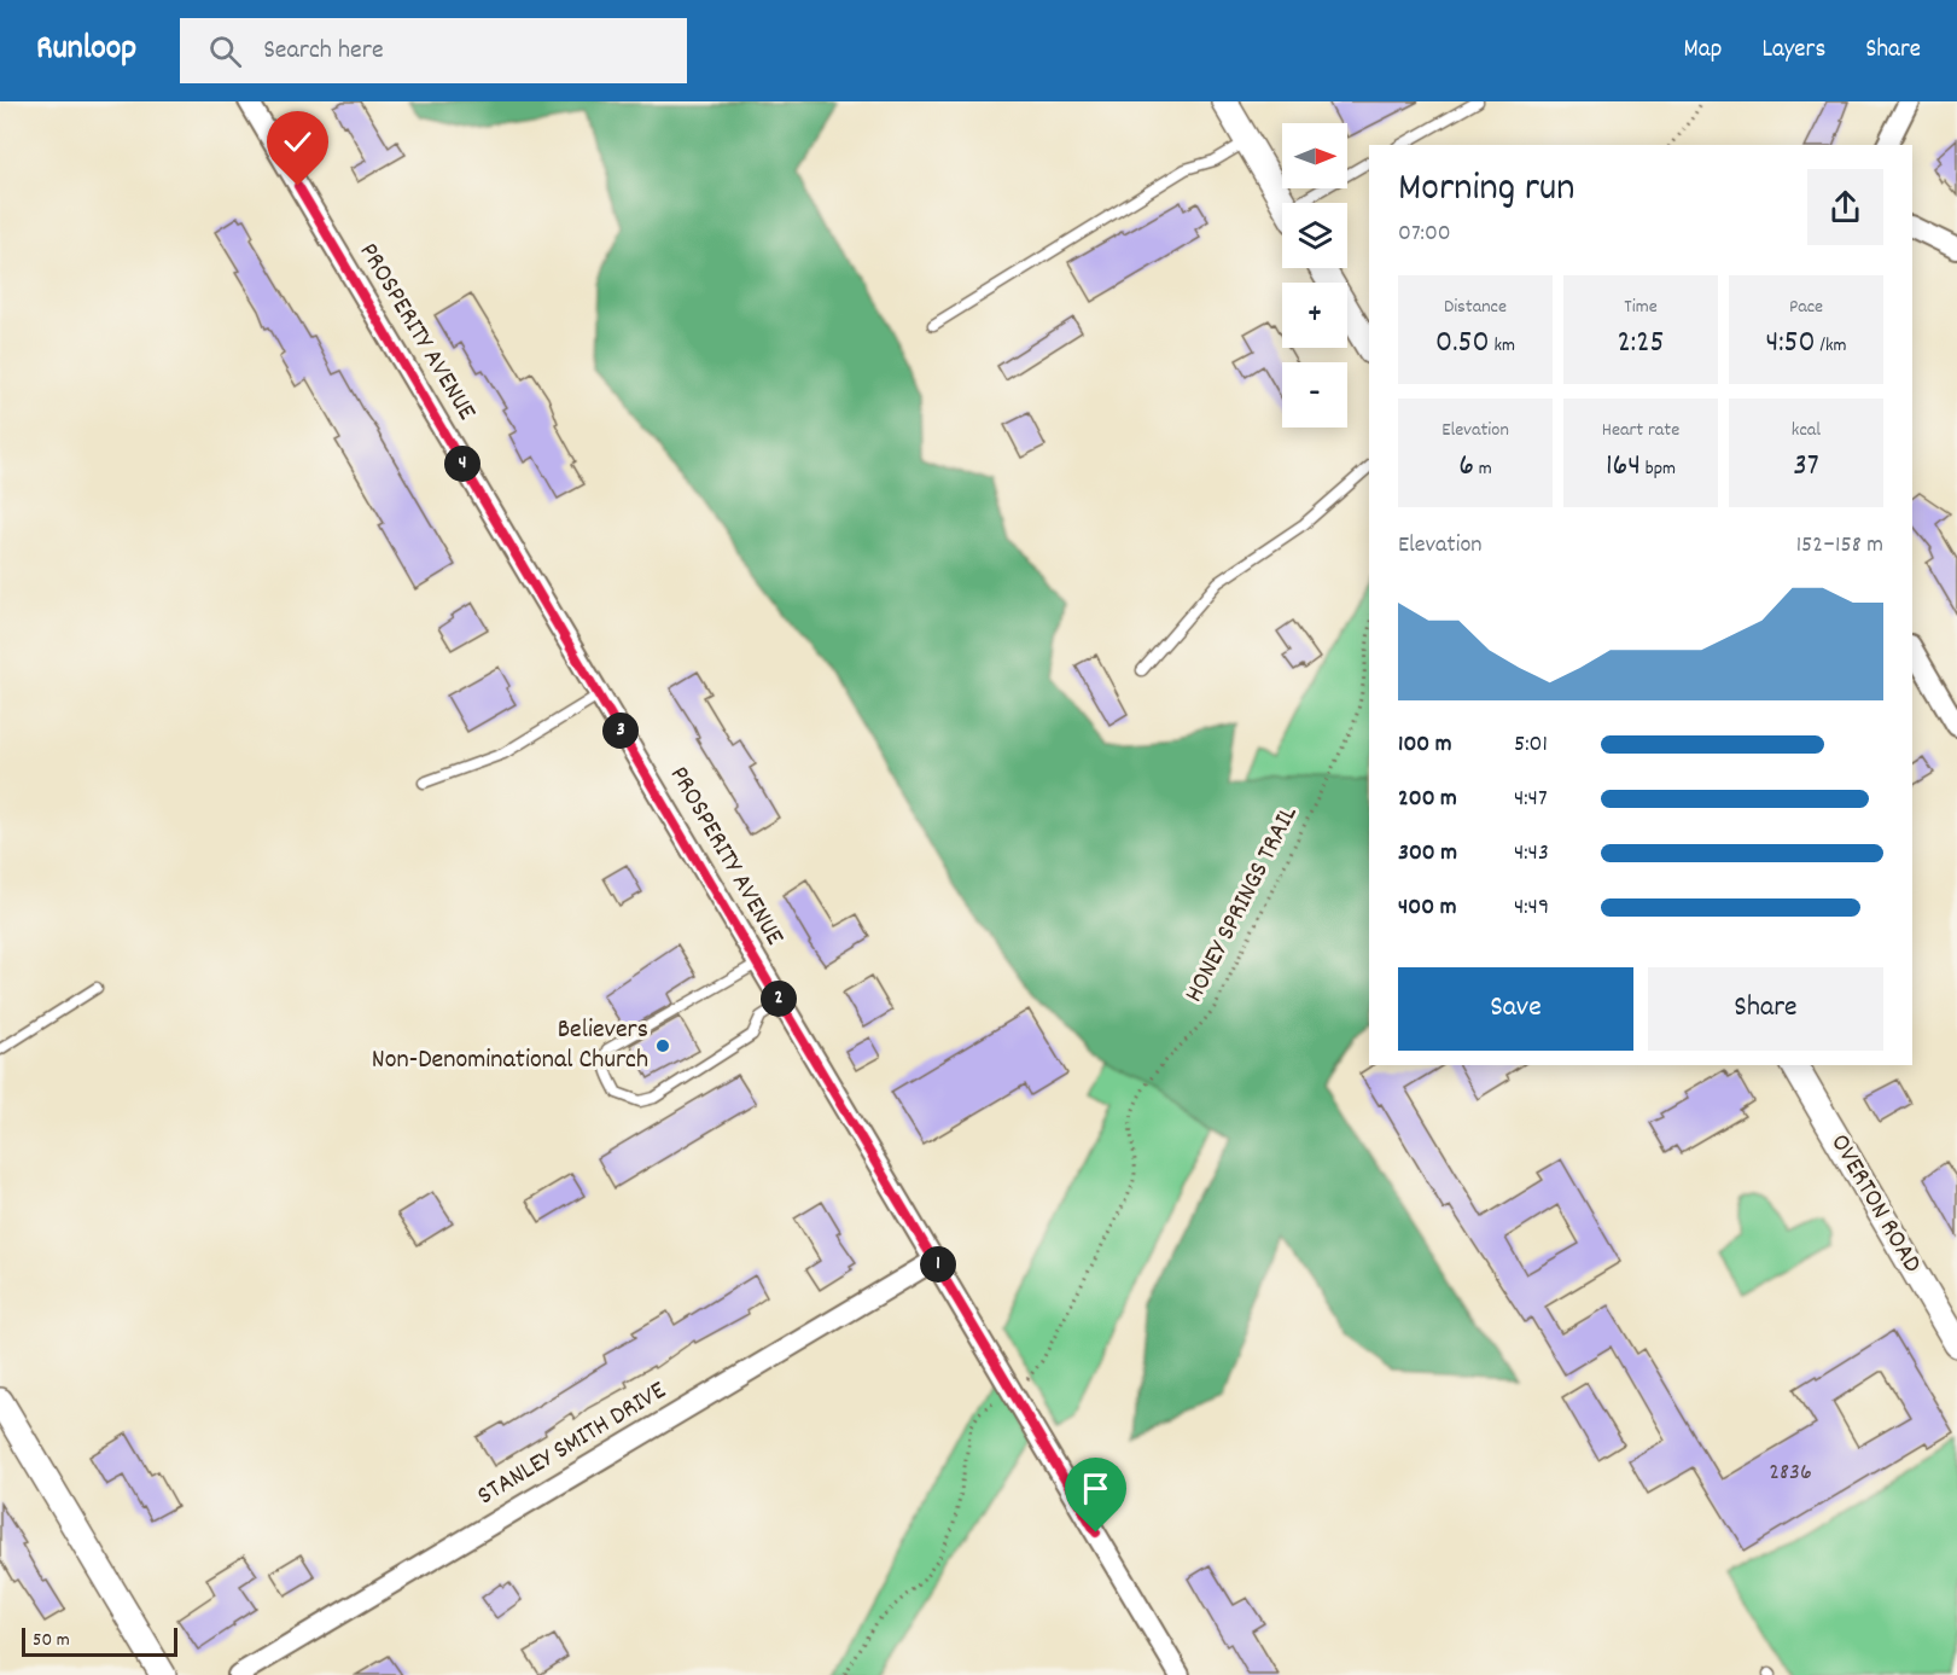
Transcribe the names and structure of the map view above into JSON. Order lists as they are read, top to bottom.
{
  "streets": {
    "street": ["PROSPERITY AVENUE", "OVERTON ROAD", "STANLEY SMITH DRIVE"],
    "path": ["HONEY SPRINGS TRAIL"]
  },
  "crossings": [
    ["PROSPERITY AVENUE", "STANLEY SMITH DRIVE"]
  ],
  "places": ["Believers Non-Denominational Church"],
  "house_numbers": ["2836"],
  "scale_bar": "50 m",
  "north": "right",
  "page": {
    "header": "Runloop",
    "search": "Search here",
    "nav": ["Map", "Layers", "Share"],
    "map_buttons": ["+", "−"],
    "heading": ["Morning run", "07:00"],
    "stats": [
      ["Distance", "0.50 km"],
      ["Time", "2:25"],
      ["Pace", "4:50 /km"],
      ["Elevation", "6 m"],
      ["Heart rate", "164 bpm"],
      ["kcal", "37"]
    ],
    "pins": [
      "4",
      "3",
      "2",
      "1"
    ],
    "chart": ["Elevation", "152–158 m"],
    "list": [
      {
        "name": "100 m",
        "note": "5:01"
      },
      {
        "name": "200 m",
        "note": "4:47"
      },
      {
        "name": "300 m",
        "note": "4:43"
      },
      {
        "name": "400 m",
        "note": "4:49"
      }
    ],
    "buttons": ["Save", "Share"],
    "scale": "50 m"
  }
}
